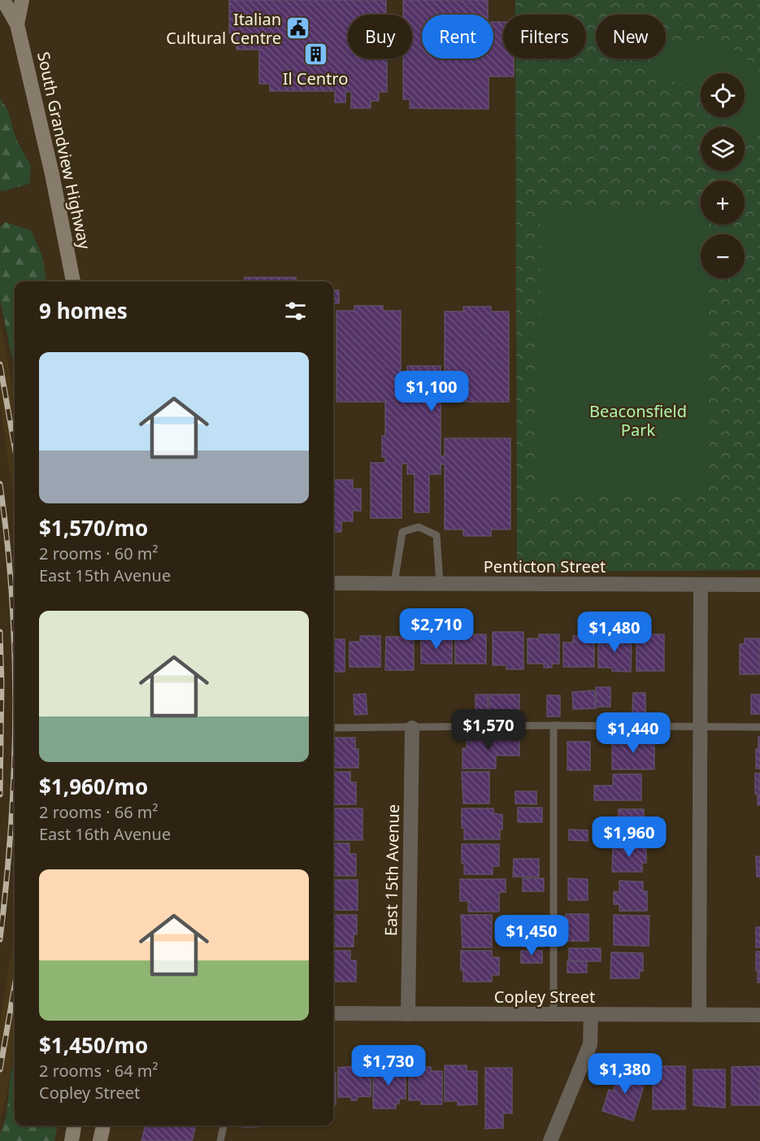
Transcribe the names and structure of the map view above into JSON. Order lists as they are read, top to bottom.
{
  "streets": {
    "main road": ["South Grandview Highway"],
    "street": ["Penticton Street", "East 15th Avenue", "Copley Street"]
  },
  "crossings": [
    ["East 15th Avenue", "Copley Street"]
  ],
  "parks": ["Beaconsfield Park"],
  "places": {
    "public building": ["Italian Cultural Centre"],
    "building": ["Il Centro"]
  },
  "page": {
    "chip": [
      "Buy",
      "Rent",
      "Filters",
      "New"
    ],
    "map_buttons": ["+", "−"],
    "heading": "9 homes",
    "list": [
      {
        "name": "$1,570/mo",
        "note": "2 rooms · 60 m² · East 15th Avenue"
      },
      {
        "name": "$1,960/mo",
        "note": "2 rooms · 66 m² · East 16th Avenue"
      },
      {
        "name": "$1,450/mo",
        "note": "2 rooms · 64 m² · Copley Street"
      }
    ],
    "price": [
      "$1,100",
      "$2,710",
      "$1,480",
      "$1,570",
      "$1,440",
      "$1,960",
      "$1,450",
      "$1,730",
      "$1,380"
    ]
  }
}
